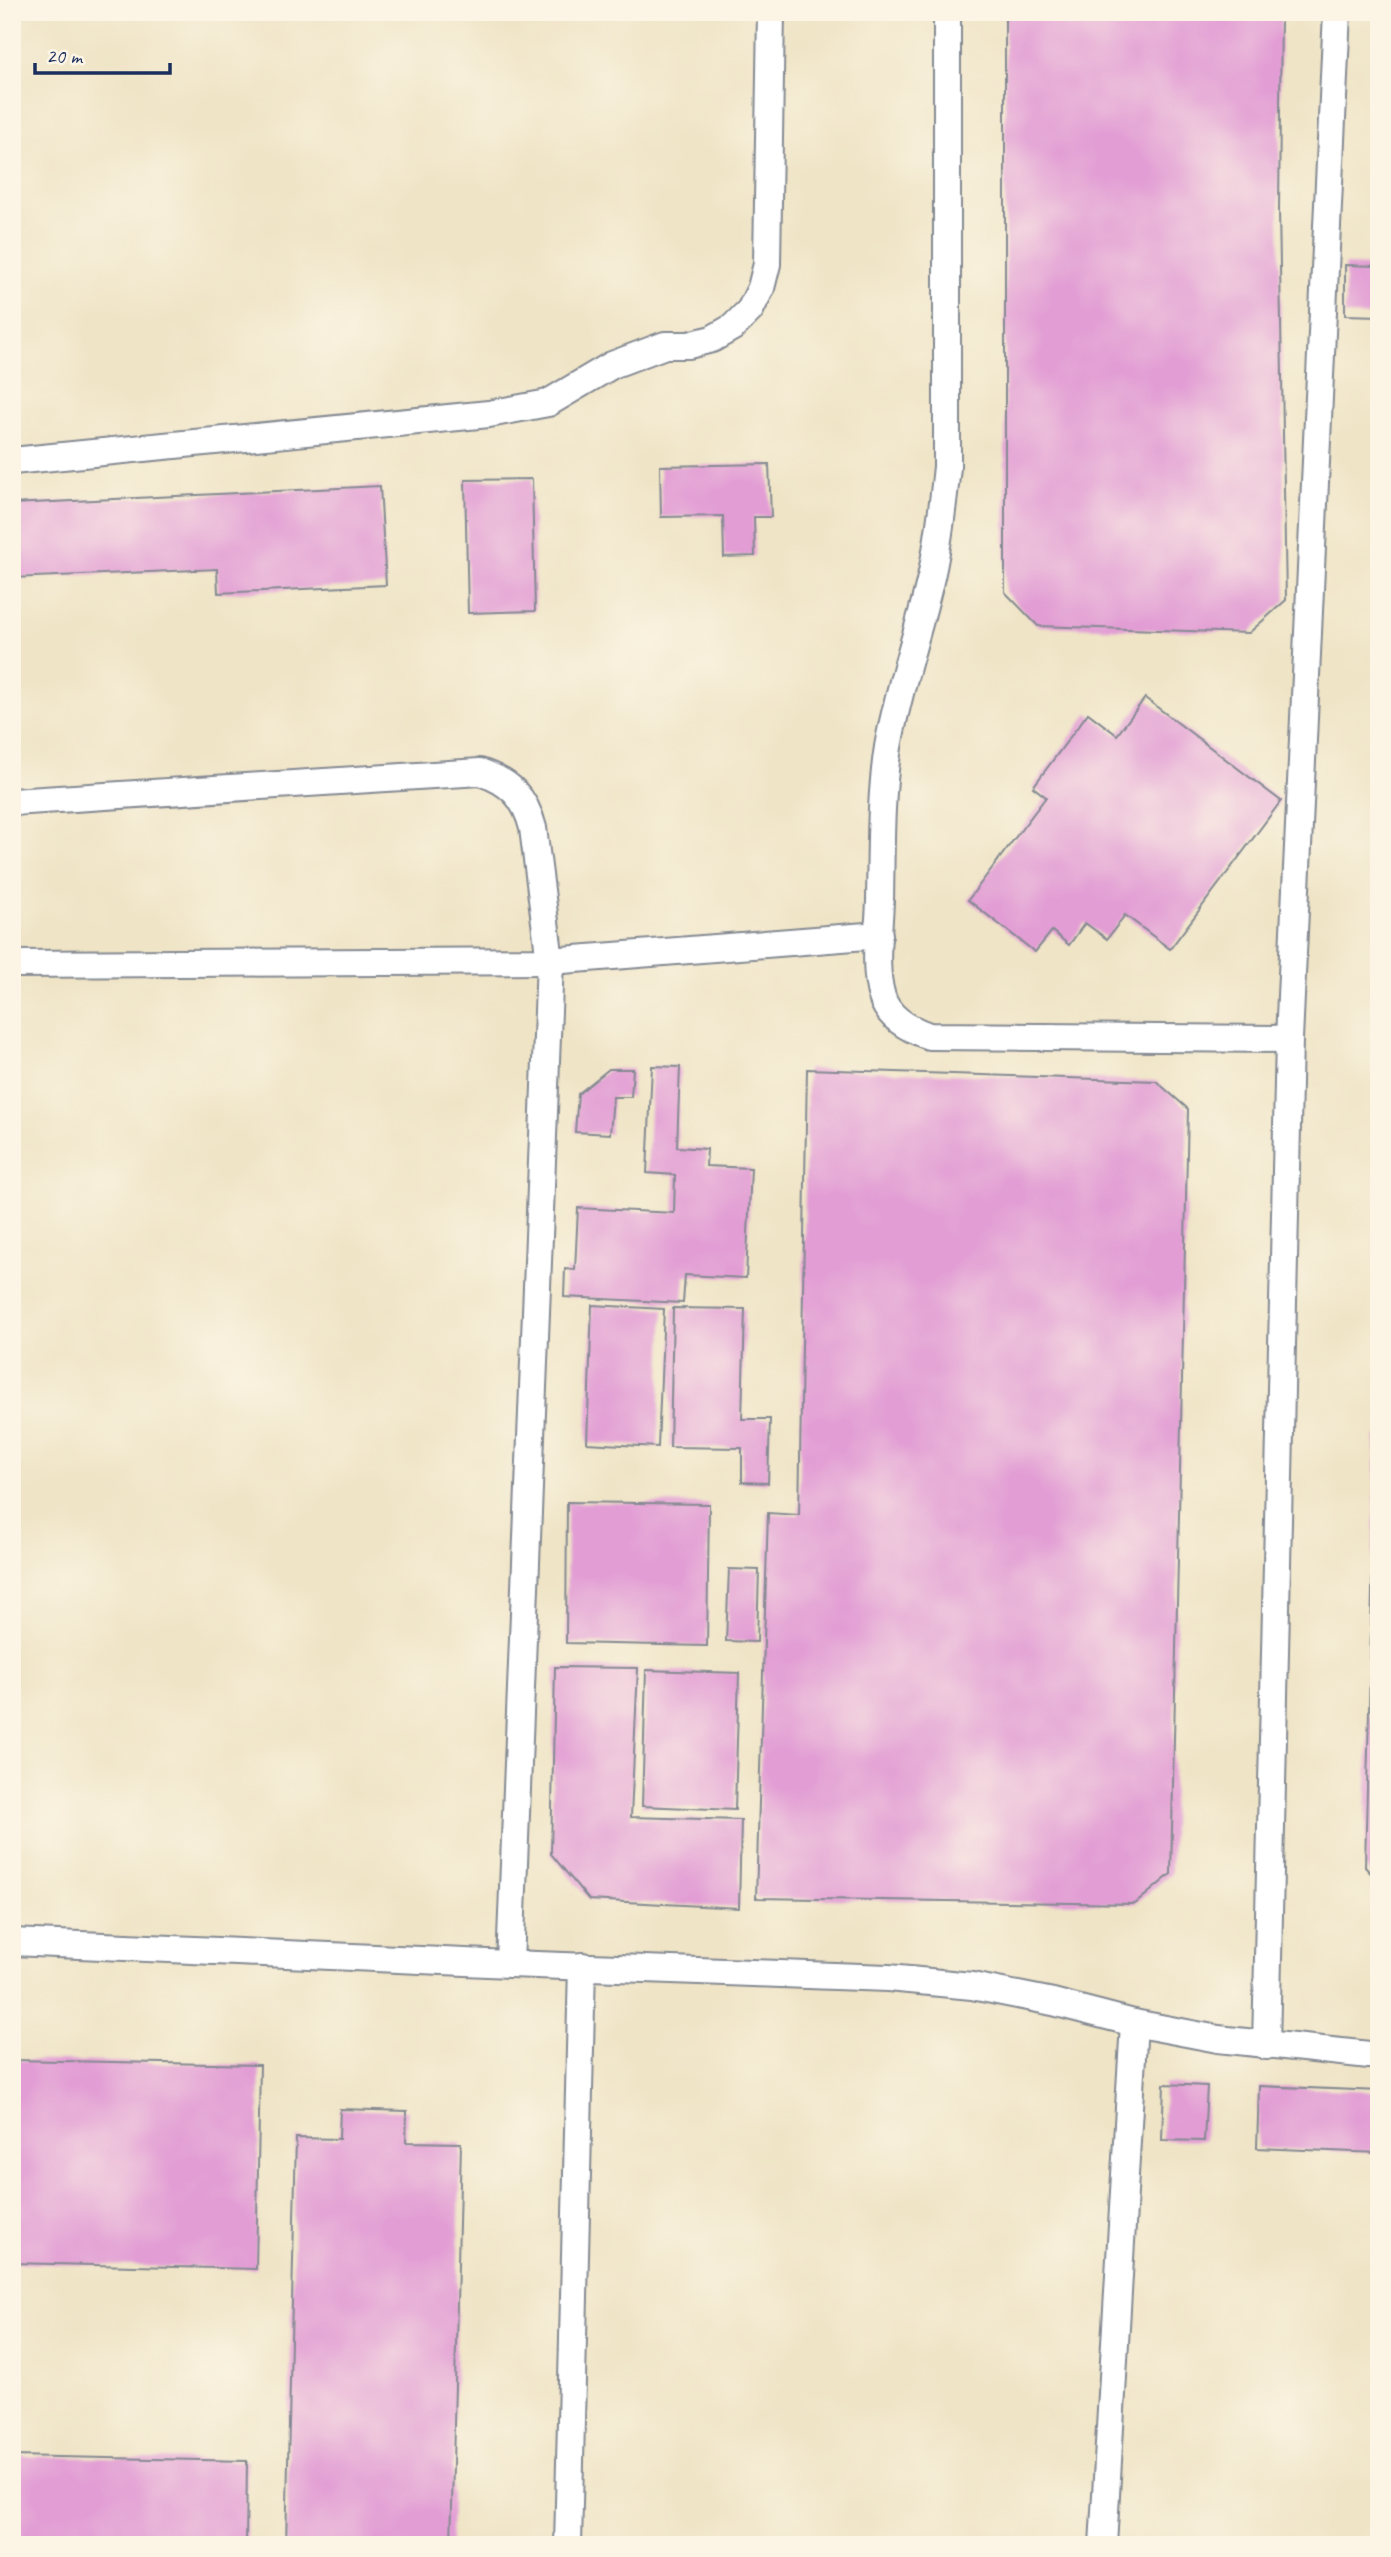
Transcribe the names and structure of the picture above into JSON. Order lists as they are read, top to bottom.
{
  "scale_bar": "20 m"
}
